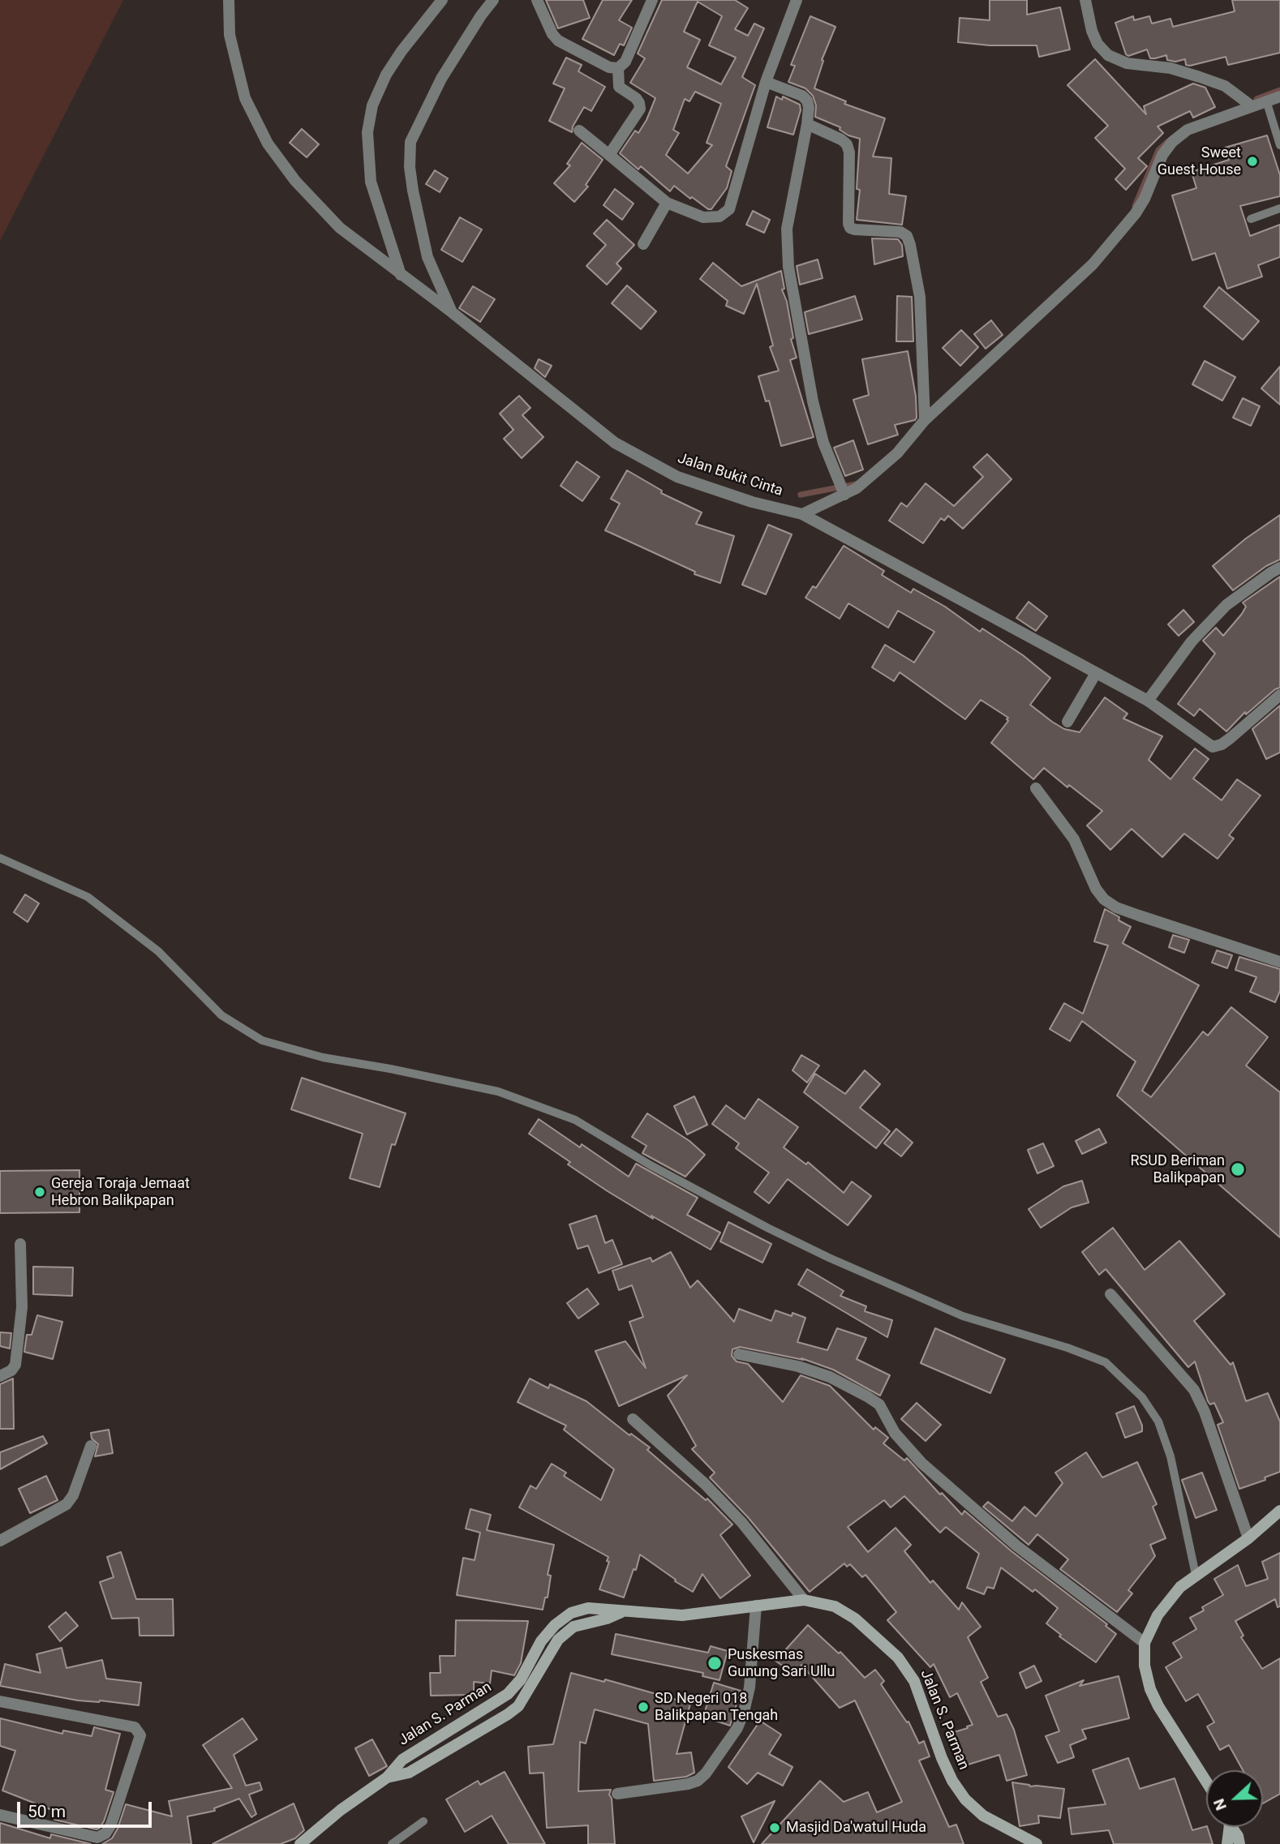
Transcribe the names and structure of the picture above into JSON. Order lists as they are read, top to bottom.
{
  "streets": {
    "main road": ["Jalan S. Parman"],
    "street": ["Jalan Bukit Cinta"]
  },
  "places": [
    "Sweet Guest House",
    "RSUD Beriman Balikpapan",
    "Gereja Toraja Jemaat Hebron Balikpapan",
    "Puskesmas Gunung Sari Ullu",
    "SD Negeri 018 Balikpapan Tengah",
    "Masjid Da'watul Huda"
  ],
  "scale_bar": "50 m",
  "north": "left"
}
